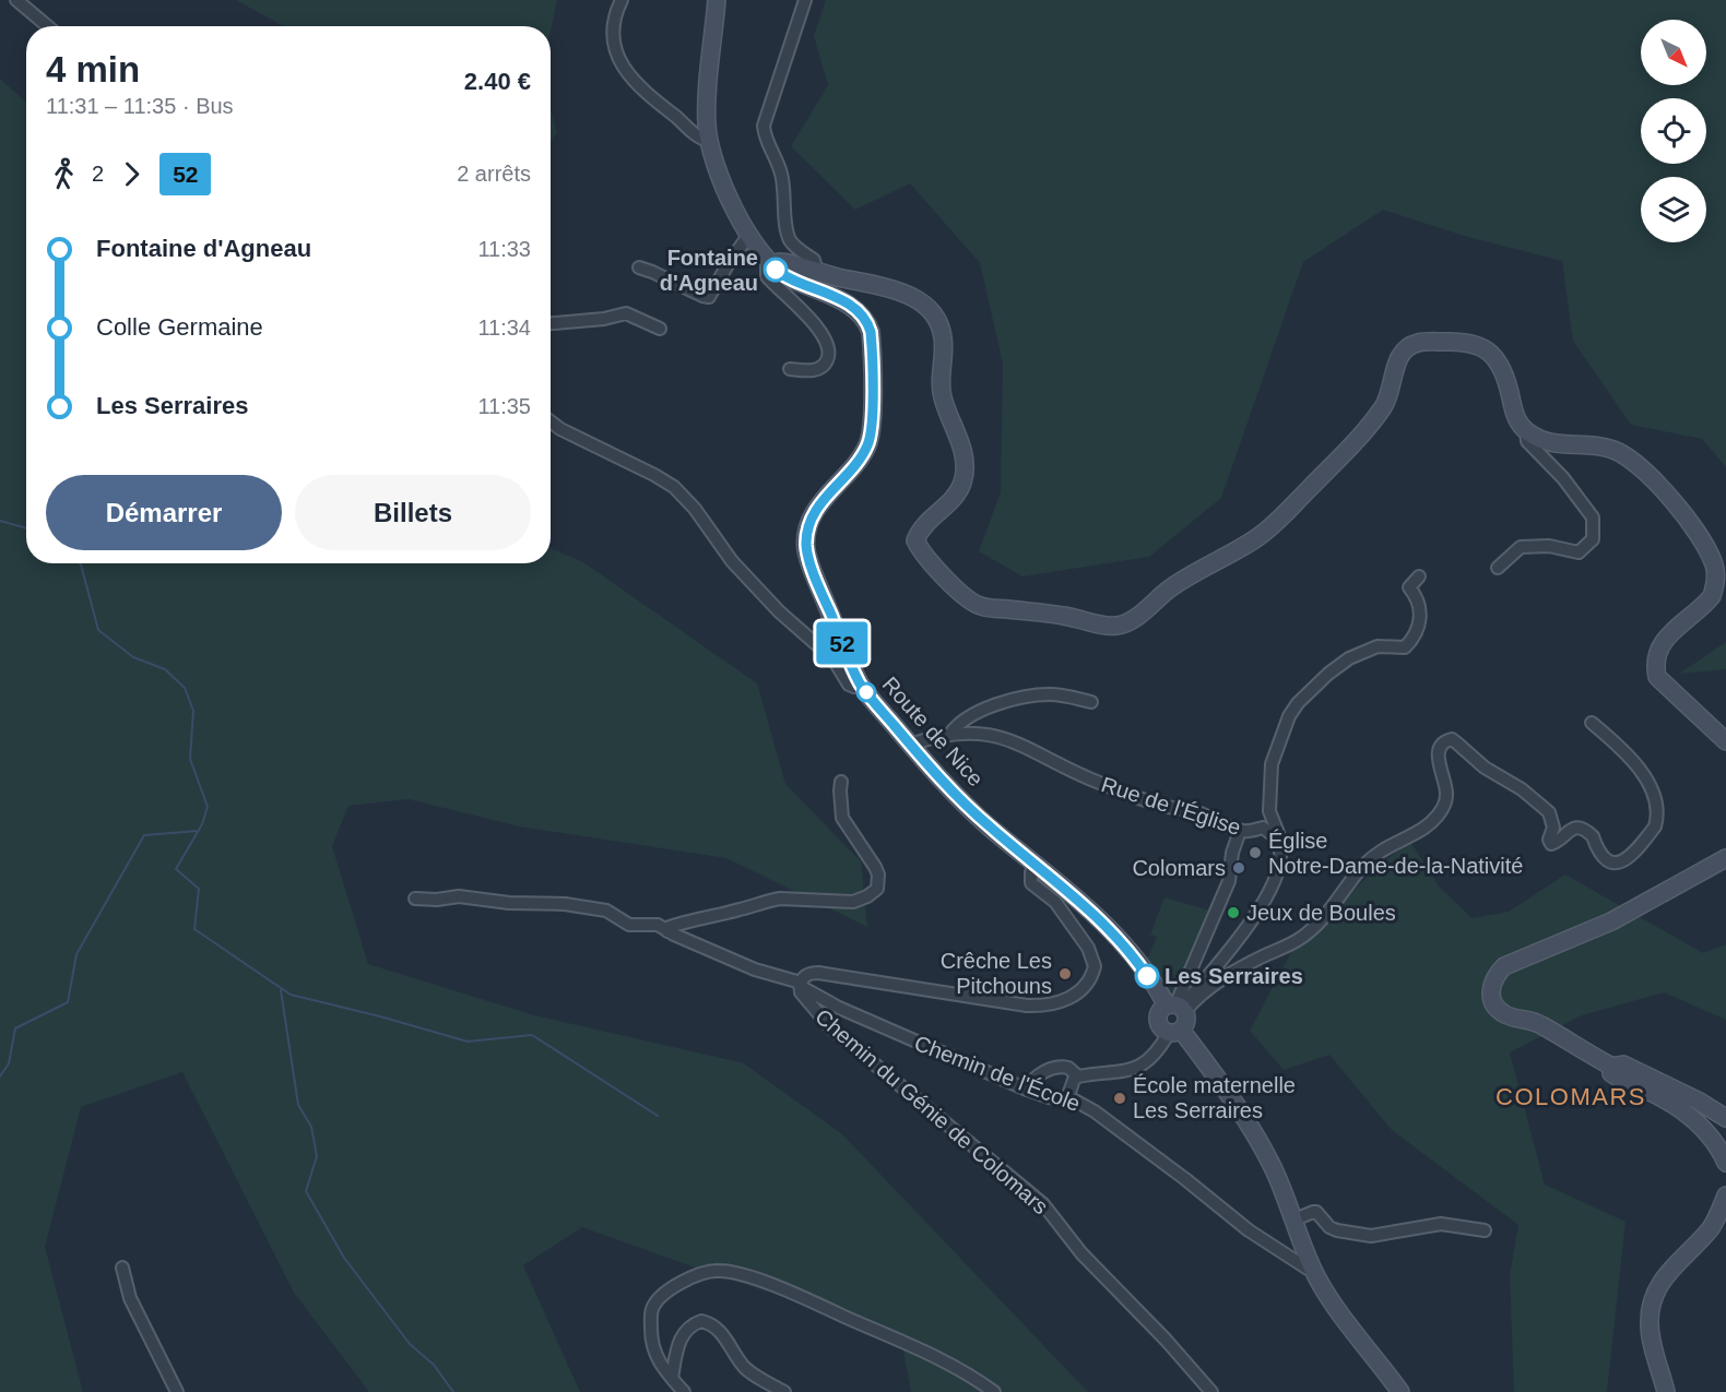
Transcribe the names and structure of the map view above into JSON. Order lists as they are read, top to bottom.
{
  "streets": {
    "main road": ["Route de Nice"],
    "street": ["Rue de l'Église", "Chemin de l'École", "Chemin du Génie de Colomars"]
  },
  "crossings": [
    ["Route de Nice", "Rue de l'Église"],
    ["Route de Nice", "Chemin du Génie de Colomars"],
    ["Chemin de l'École", "Chemin du Génie de Colomars"]
  ],
  "districts": ["COLOMARS"],
  "places": [
    "Fontaine d'Agneau",
    "Église Notre-Dame-de-la-Nativité",
    "Colomars",
    "Jeux de Boules",
    "Crêche Les Pitchouns",
    "Les Serraires",
    "École maternelle Les Serraires"
  ],
  "lines": ["bus line 52"],
  "north": "bottom right",
  "page": {
    "on_map": "52",
    "heading": ["4 min", "11:31 – 11:35 · Bus", "2.40 €"],
    "legs": ["2", "52", "2 arrêts"],
    "list": [
      {
        "name": "Fontaine d'Agneau",
        "value": "11:33"
      },
      {
        "name": "Colle Germaine",
        "value": "11:34"
      },
      {
        "name": "Les Serraires",
        "value": "11:35"
      }
    ],
    "buttons": ["Démarrer", "Billets"]
  }
}
